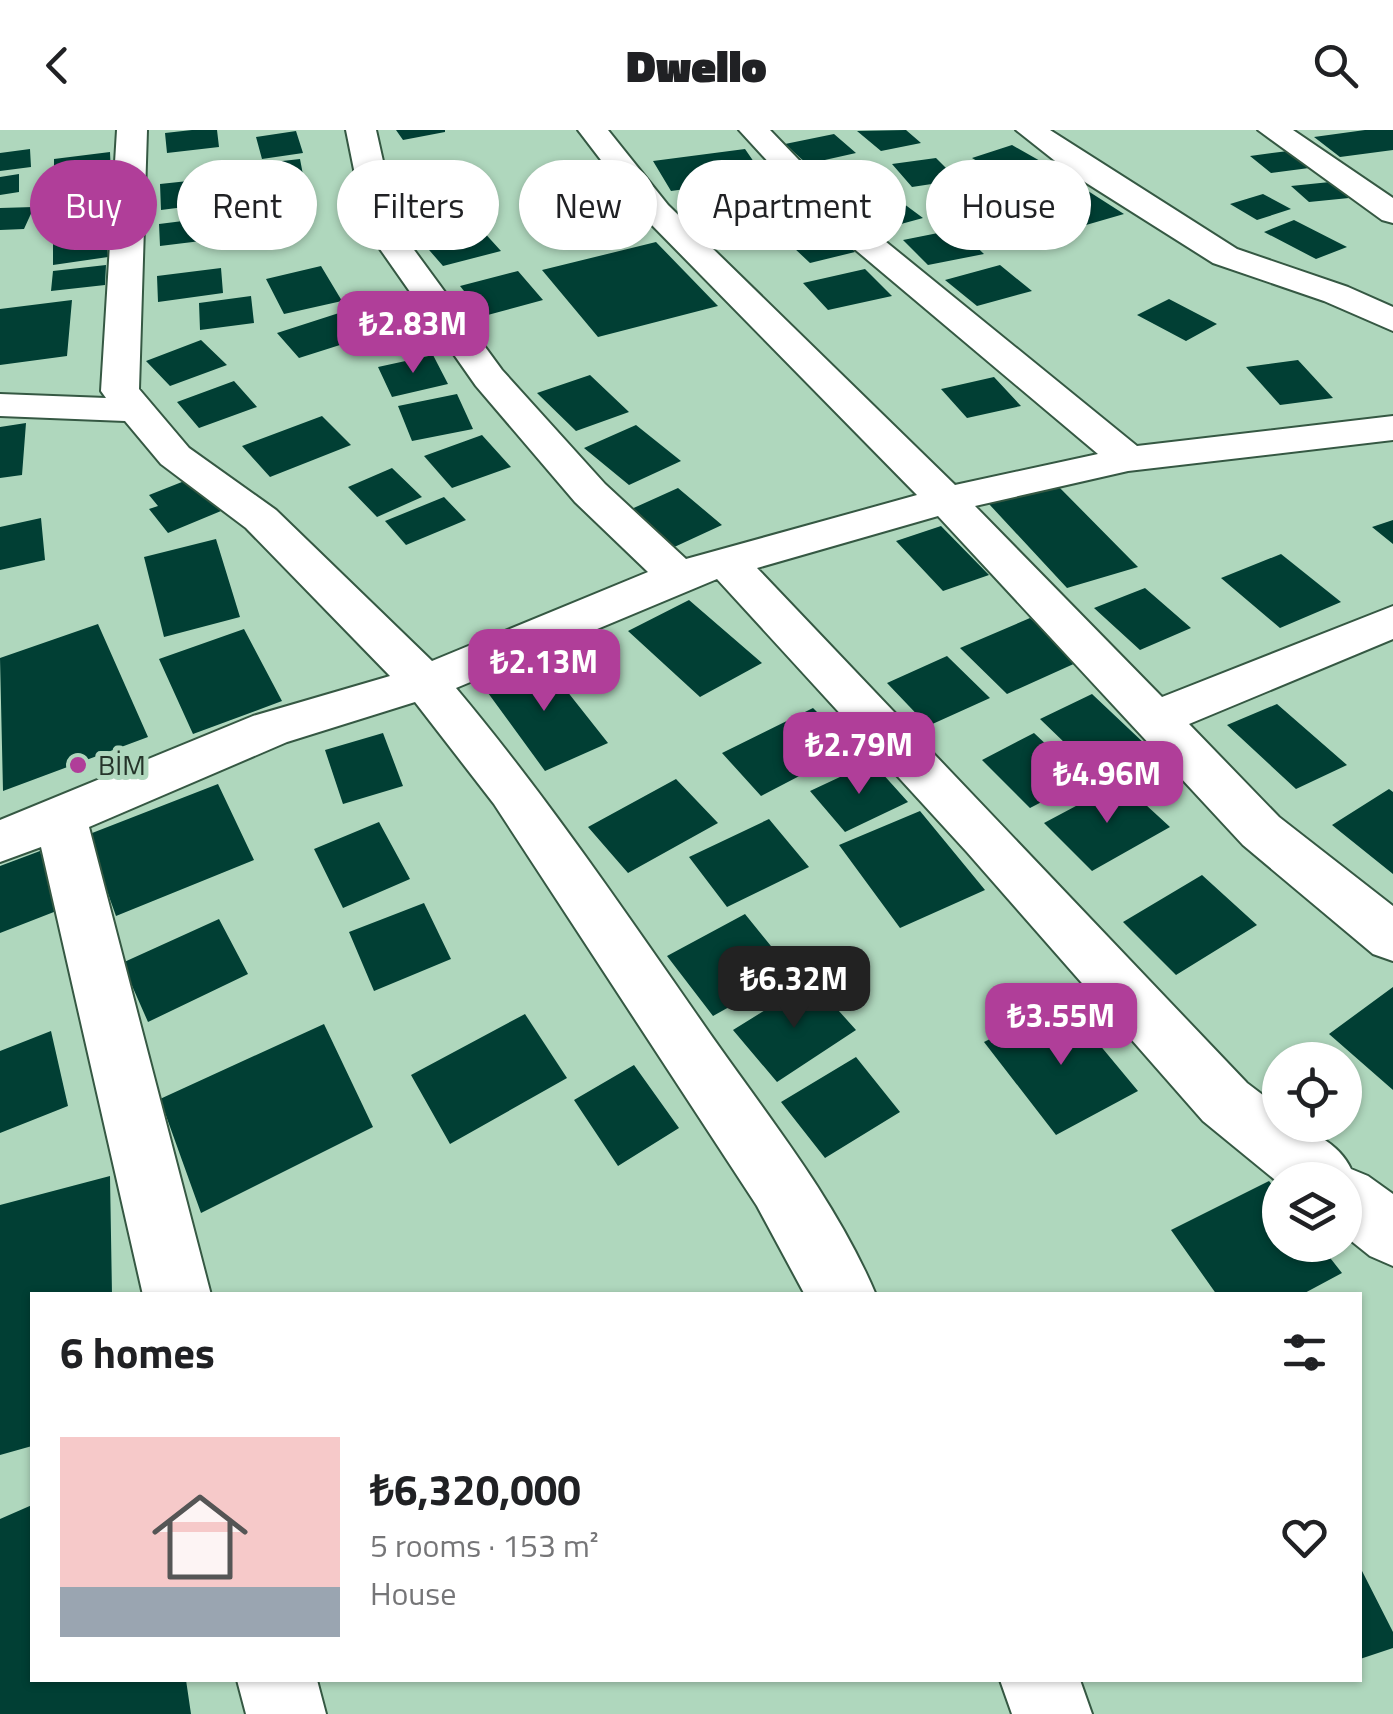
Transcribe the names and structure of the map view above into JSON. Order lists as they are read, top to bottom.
{
  "places": ["BİM"],
  "page": {
    "header": "Dwello",
    "chip": [
      "Buy",
      "Rent",
      "Filters",
      "New",
      "Apartment",
      "House"
    ],
    "price": [
      "₺2.83M",
      "₺2.13M",
      "₺2.79M",
      "₺4.96M",
      "₺6.32M",
      "₺3.55M"
    ],
    "heading": "6 homes",
    "list": [
      {
        "name": "₺6,320,000",
        "note": "5 rooms · 153 m² · House"
      }
    ]
  }
}
